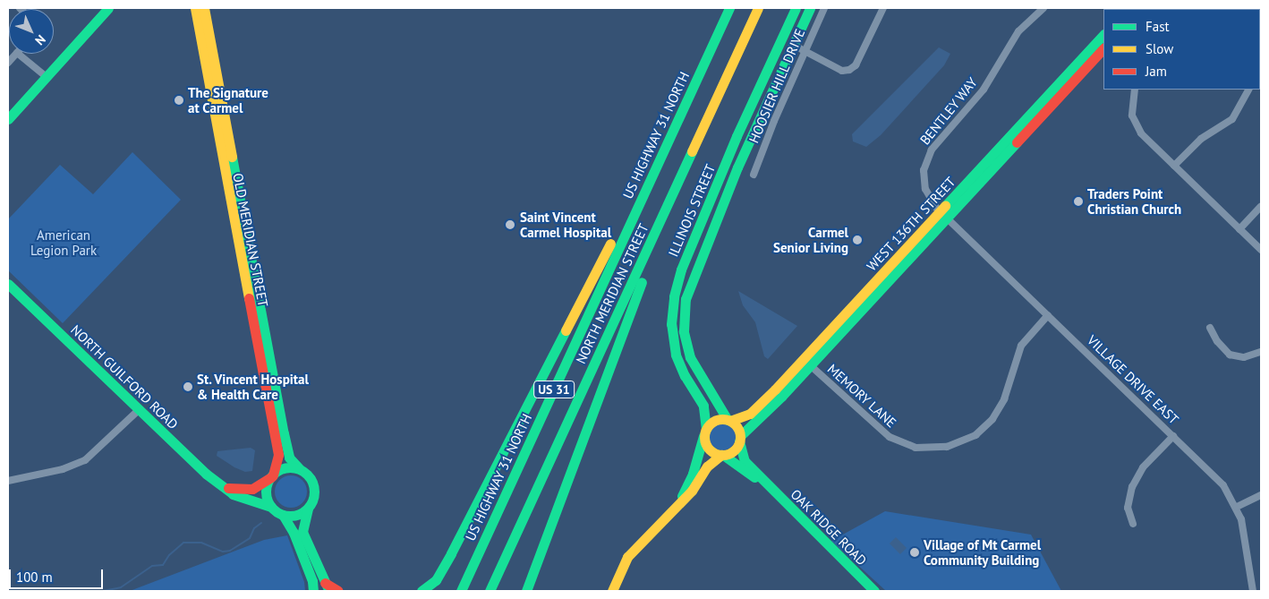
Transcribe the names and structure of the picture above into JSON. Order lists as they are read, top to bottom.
{
  "streets": {
    "main road": [
      "US HIGHWAY 31 NORTH",
      "ILLINOIS STREET",
      "WEST 136TH STREET",
      "OLD MERIDIAN STREET",
      "NORTH MERIDIAN STREET",
      "NORTH GUILFORD ROAD",
      "US 31",
      "OAK RIDGE ROAD"
    ],
    "street": [
      "HOOSIER HILL DRIVE",
      "BENTLEY WAY",
      "VILLAGE DRIVE EAST",
      "MEMORY LANE"
    ]
  },
  "crossings": [
    ["BENTLEY WAY", "WEST 136TH STREET"],
    ["BENTLEY WAY", "VILLAGE DRIVE EAST"],
    ["ILLINOIS STREET", "WEST 136TH STREET"],
    ["ILLINOIS STREET", "OAK RIDGE ROAD"],
    ["WEST 136TH STREET", "VILLAGE DRIVE EAST"],
    ["WEST 136TH STREET", "MEMORY LANE"],
    ["WEST 136TH STREET", "OAK RIDGE ROAD"],
    ["OLD MERIDIAN STREET", "NORTH GUILFORD ROAD"],
    ["VILLAGE DRIVE EAST", "MEMORY LANE"]
  ],
  "parks": ["American Legion Park"],
  "places": [
    "The Signature at Carmel",
    "Traders Point Christian Church",
    "Saint Vincent Carmel Hospital",
    "Carmel Senior Living",
    "St. Vincent Hospital & Health Care",
    "Village of Mt Carmel Community Building"
  ],
  "legend": ["Fast", "Slow", "Jam"],
  "scale_bar": "100 m",
  "north": "bottom right"
}
